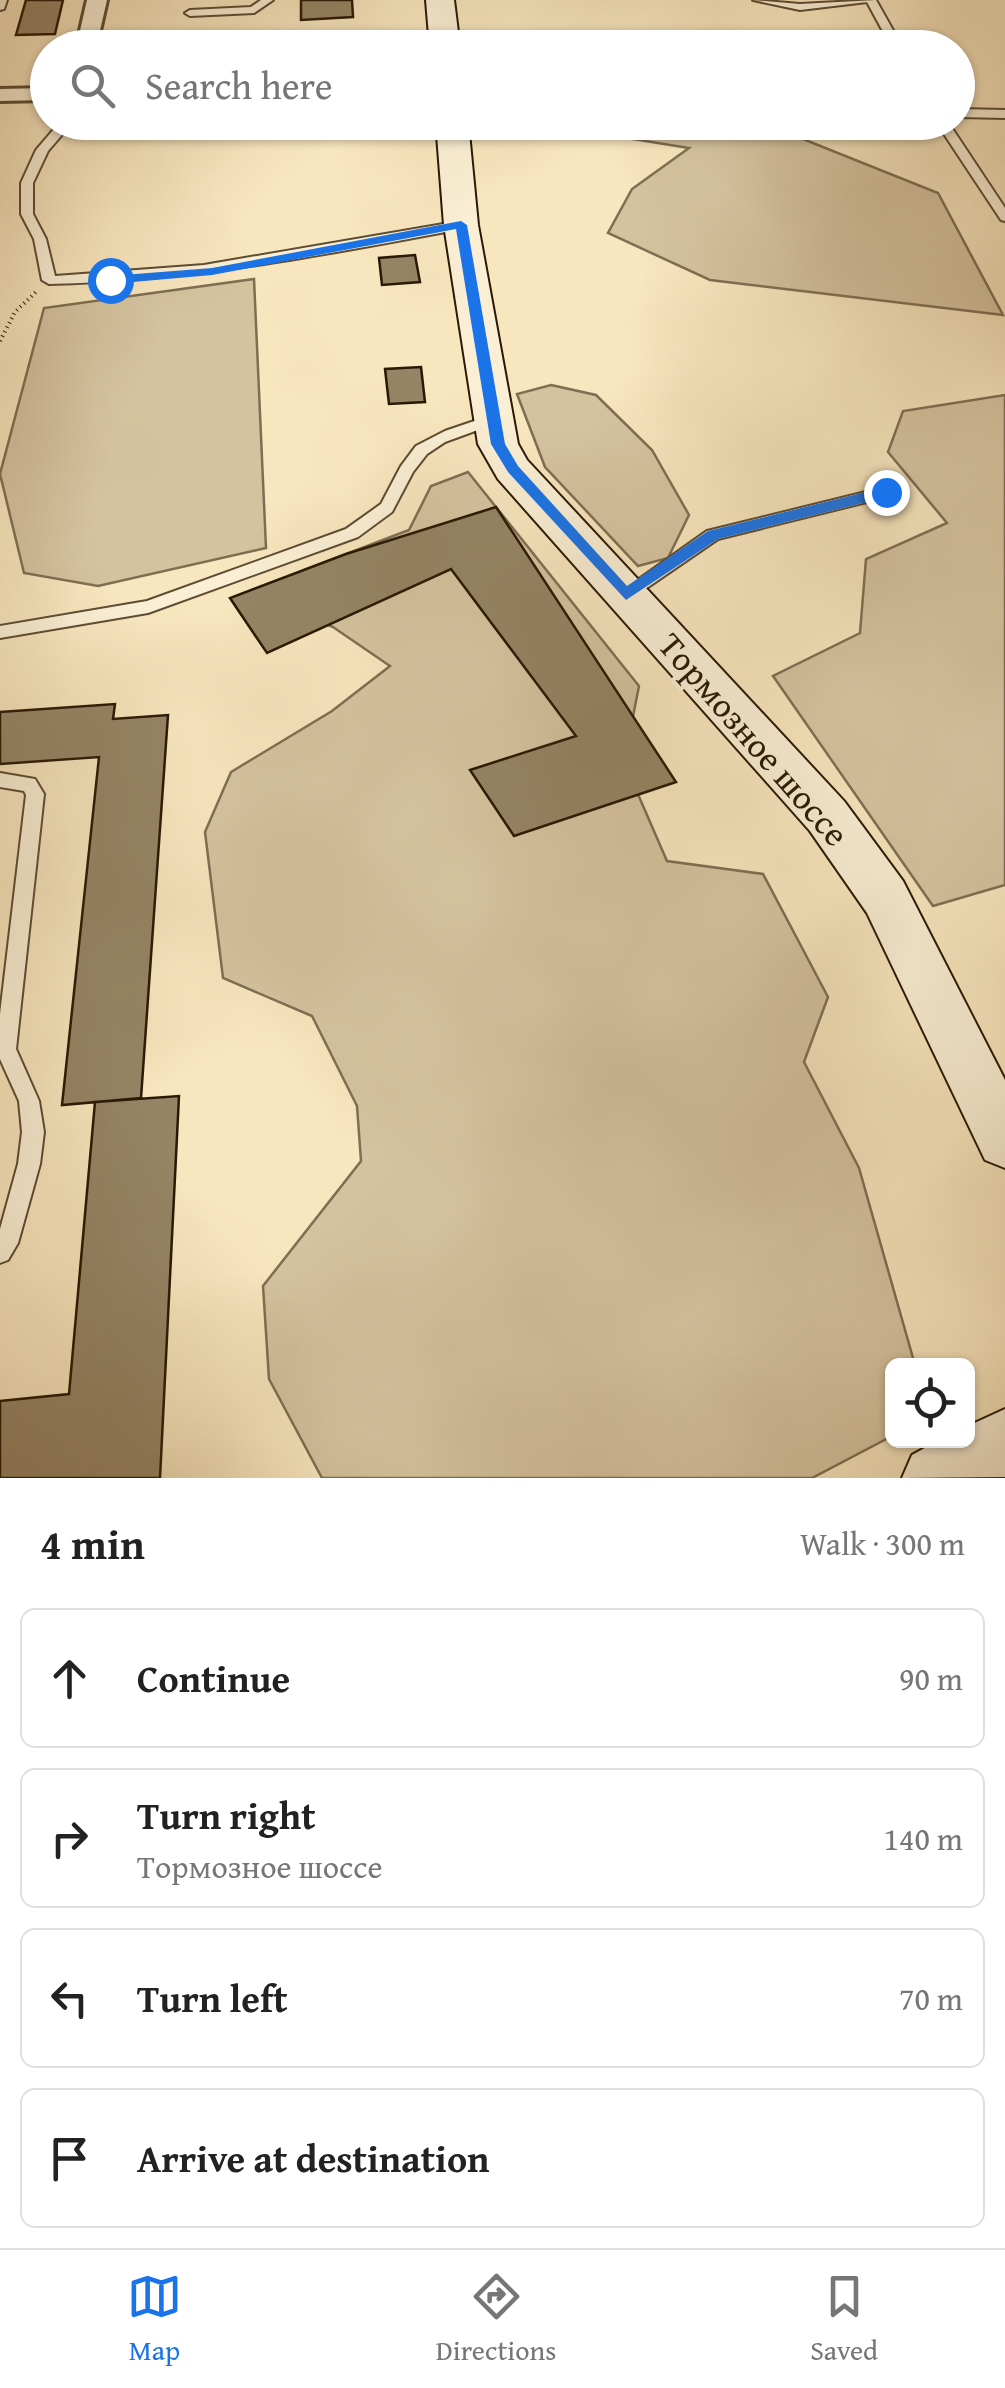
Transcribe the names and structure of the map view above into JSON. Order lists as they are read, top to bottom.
{
  "streets": {
    "street": ["Тормозное шоссе"]
  },
  "page": {
    "search": "Search here",
    "heading": ["4 min", "Walk · 300 m"],
    "list": [
      ["Continue", "90 m"],
      ["Turn right", "Тормозное шоссе", "140 m"],
      ["Turn left", "70 m"],
      "Arrive at destination"
    ],
    "nav": ["Map", "Directions", "Saved"]
  }
}
